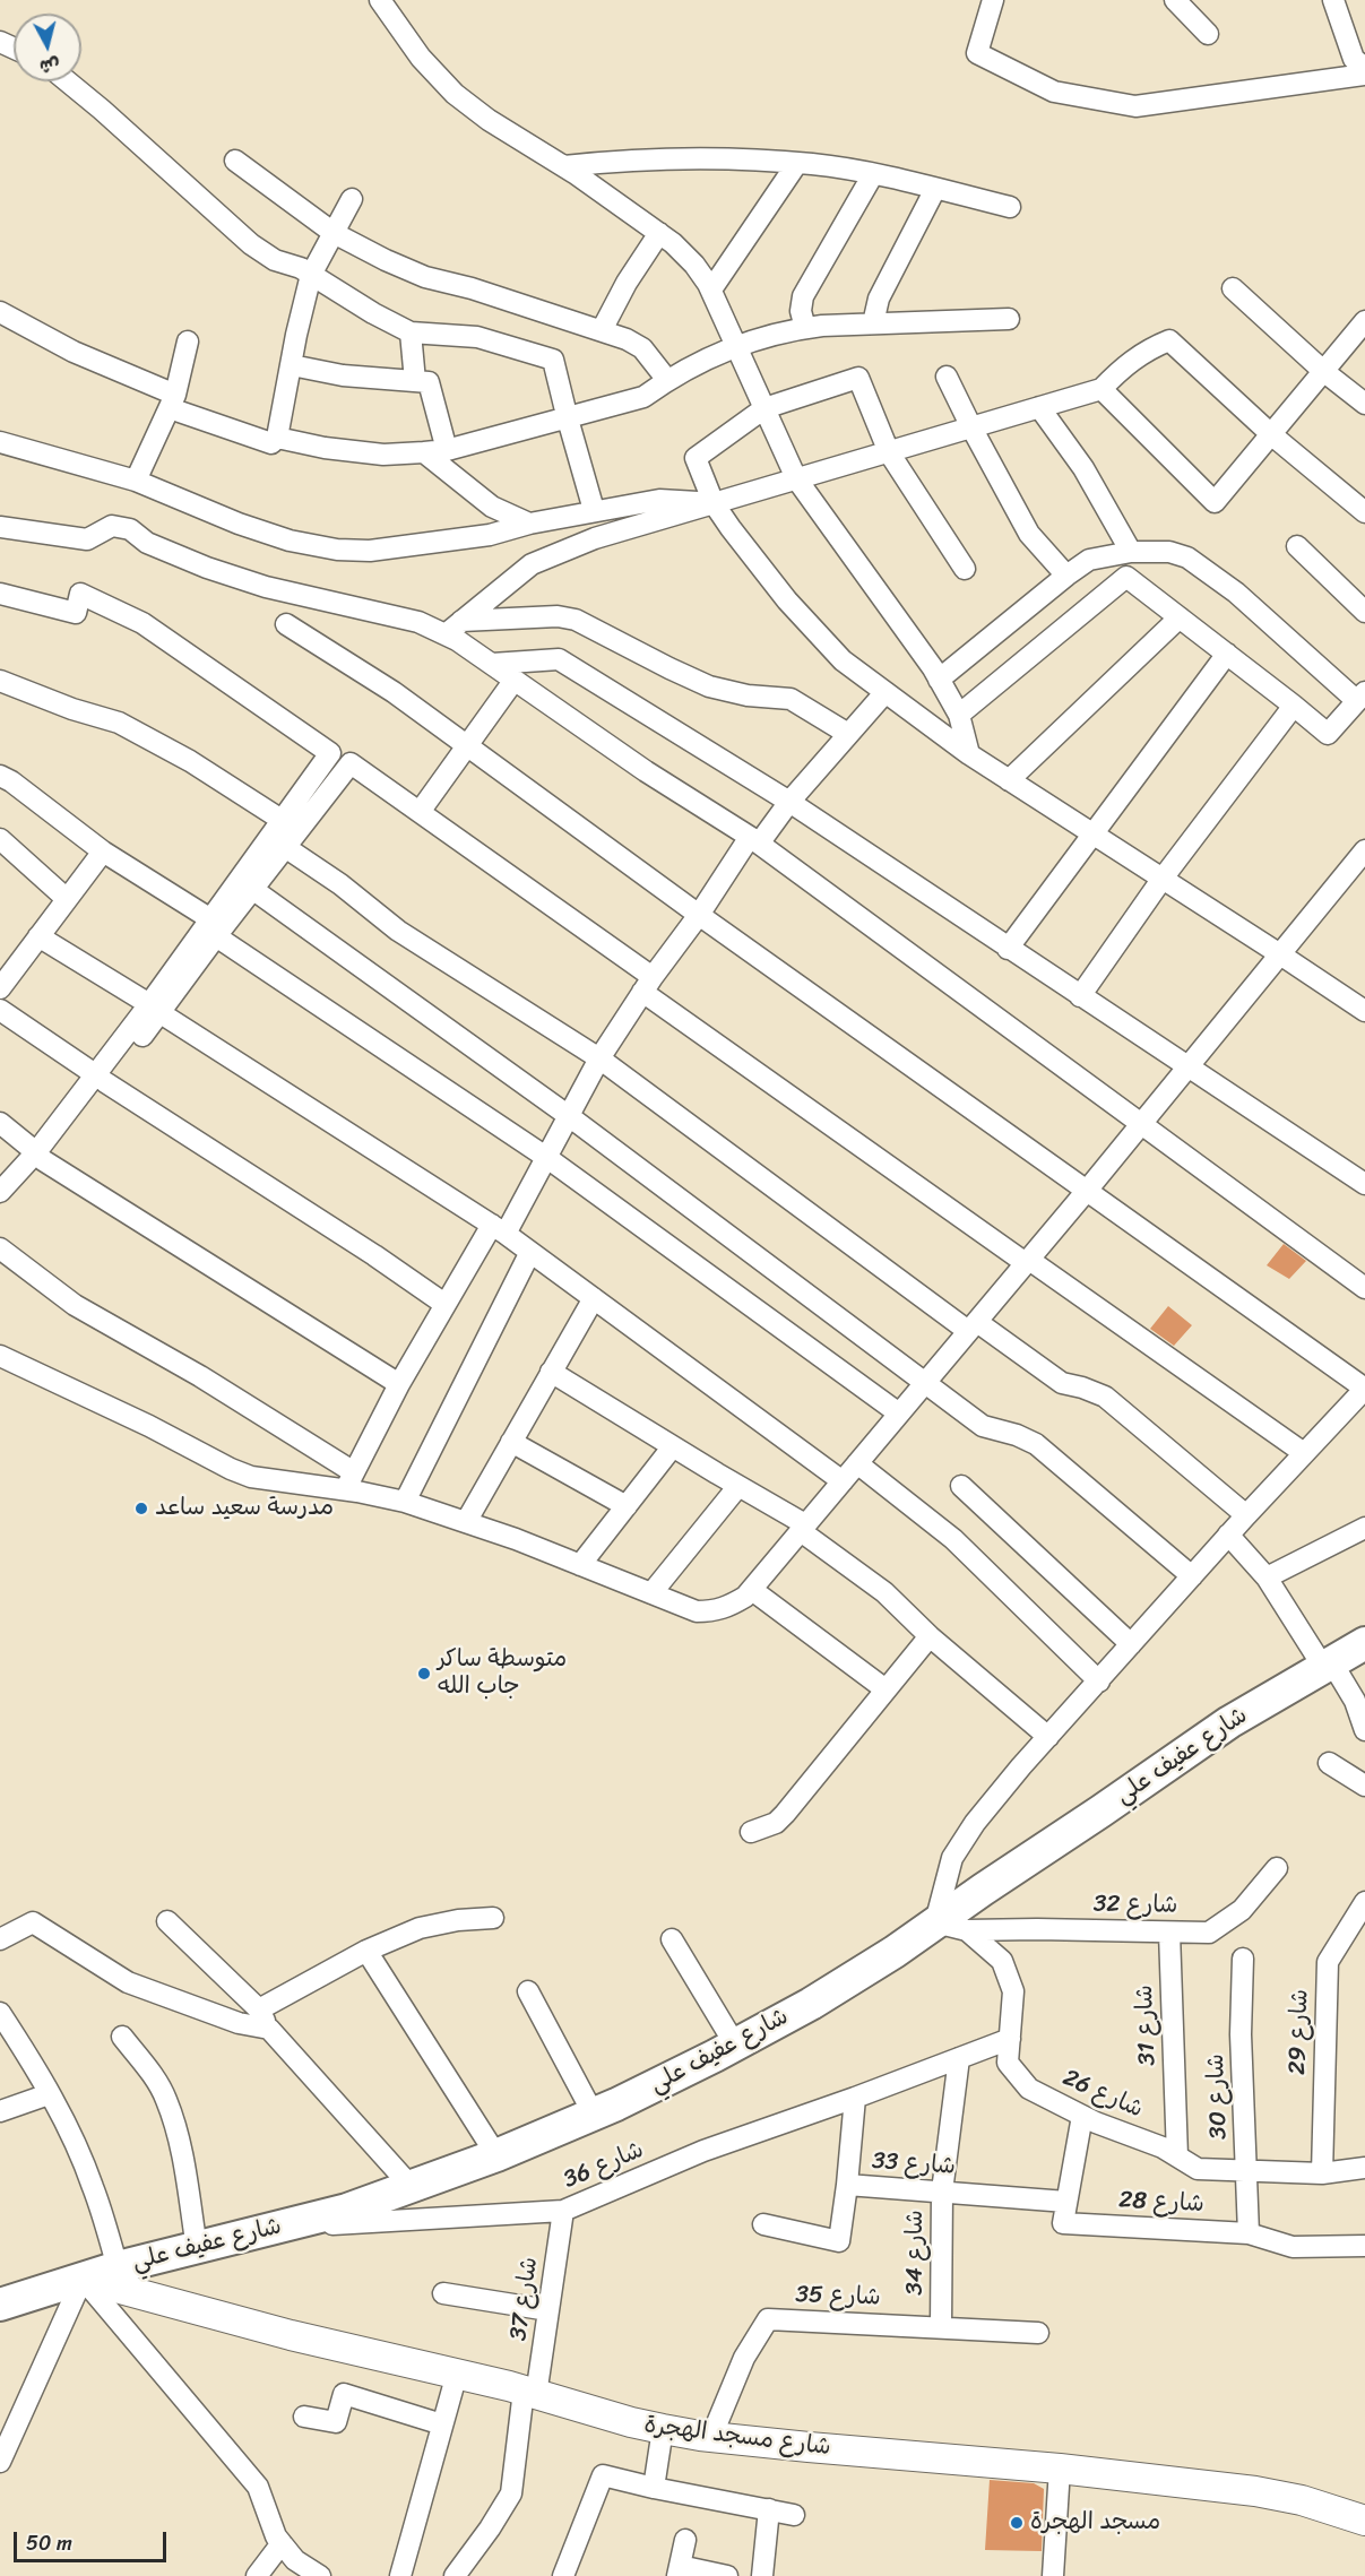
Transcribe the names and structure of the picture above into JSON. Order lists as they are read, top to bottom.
{
  "streets": {
    "main road": ["شارع عفيف علي"],
    "street": [
      "شارع 32",
      "شارع 31",
      "شارع 29",
      "شارع 26",
      "شارع 30",
      "شارع 33",
      "شارع 36",
      "شارع 28",
      "شارع 34",
      "شارع 35",
      "شارع 37",
      "شارع مسجد الهجرة"
    ]
  },
  "crossings": [
    ["شارع عفيف علي", "شارع 26"],
    ["شارع عفيف علي", "شارع 36"],
    ["شارع عفيف علي", "شارع مسجد الهجرة"],
    ["شارع 32", "شارع 31"],
    ["شارع 32", "شارع 26"],
    ["شارع 31", "شارع 26"],
    ["شارع 29", "شارع 26"],
    ["شارع 26", "شارع 30"],
    ["شارع 30", "شارع 28"],
    ["شارع 33", "شارع 36"],
    ["شارع 33", "شارع 28"],
    ["شارع 33", "شارع 34"],
    ["شارع 36", "شارع 37"],
    ["شارع 34", "شارع 35"],
    ["شارع 35", "شارع مسجد الهجرة"],
    ["شارع 37", "شارع مسجد الهجرة"]
  ],
  "places": ["مدرسة سعيد ساعد", "متوسطة ساكر جاب الله", "مسجد الهجرة"],
  "scale_bar": "50 m",
  "north": "bottom"
}
